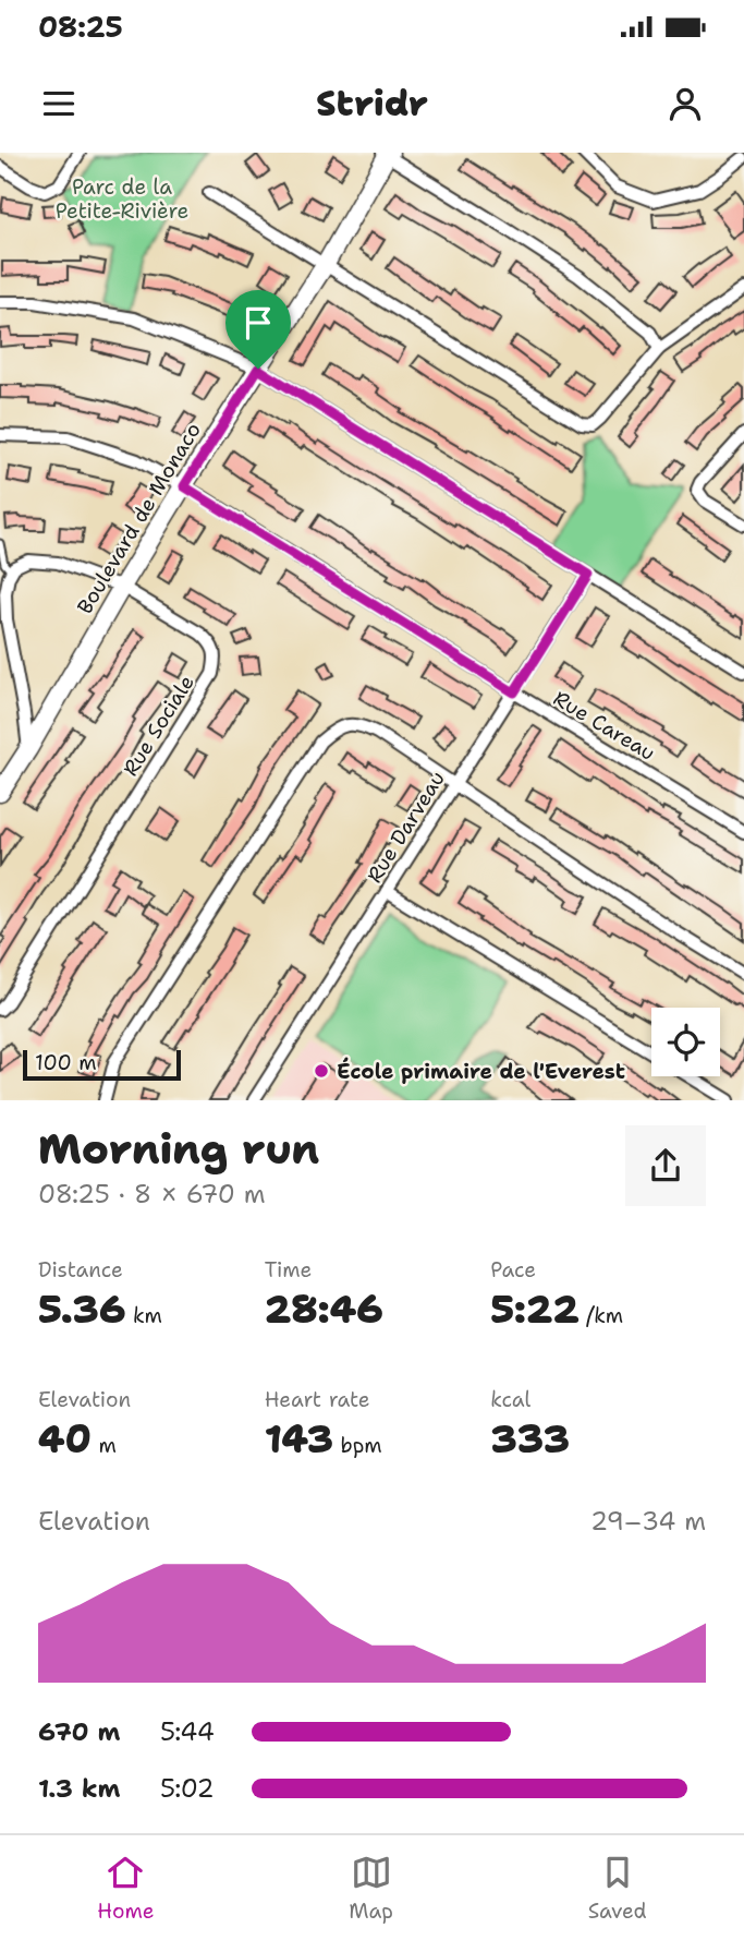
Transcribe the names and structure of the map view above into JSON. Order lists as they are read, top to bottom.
{
  "streets": {
    "street": [
      "Boulevard de Monaco",
      "Rue Sociale",
      "Rue Careau",
      "Rue Darveau"
    ]
  },
  "crossings": [
    ["Boulevard de Monaco", "Rue Sociale"],
    ["Boulevard de Monaco", "Rue Careau"],
    ["Rue Careau", "Rue Darveau"]
  ],
  "parks": ["Parc de la Petite-Rivière"],
  "places": ["École primaire de l'Everest"],
  "scale_bar": "100 m",
  "page": {
    "status": "08:25",
    "header": "Stridr",
    "scale": "100 m",
    "heading": ["Morning run", "08:25 · 8 × 670 m"],
    "stats": [
      ["Distance", "5.36 km"],
      ["Time", "28:46"],
      ["Pace", "5:22 /km"],
      ["Elevation", "40 m"],
      ["Heart rate", "143 bpm"],
      ["kcal", "333"]
    ],
    "chart": ["Elevation", "29–34 m"],
    "list": [
      {
        "name": "670 m",
        "note": "5:44"
      },
      {
        "name": "1.3 km",
        "note": "5:02"
      }
    ],
    "tabs": ["Home", "Map", "Saved"]
  }
}
